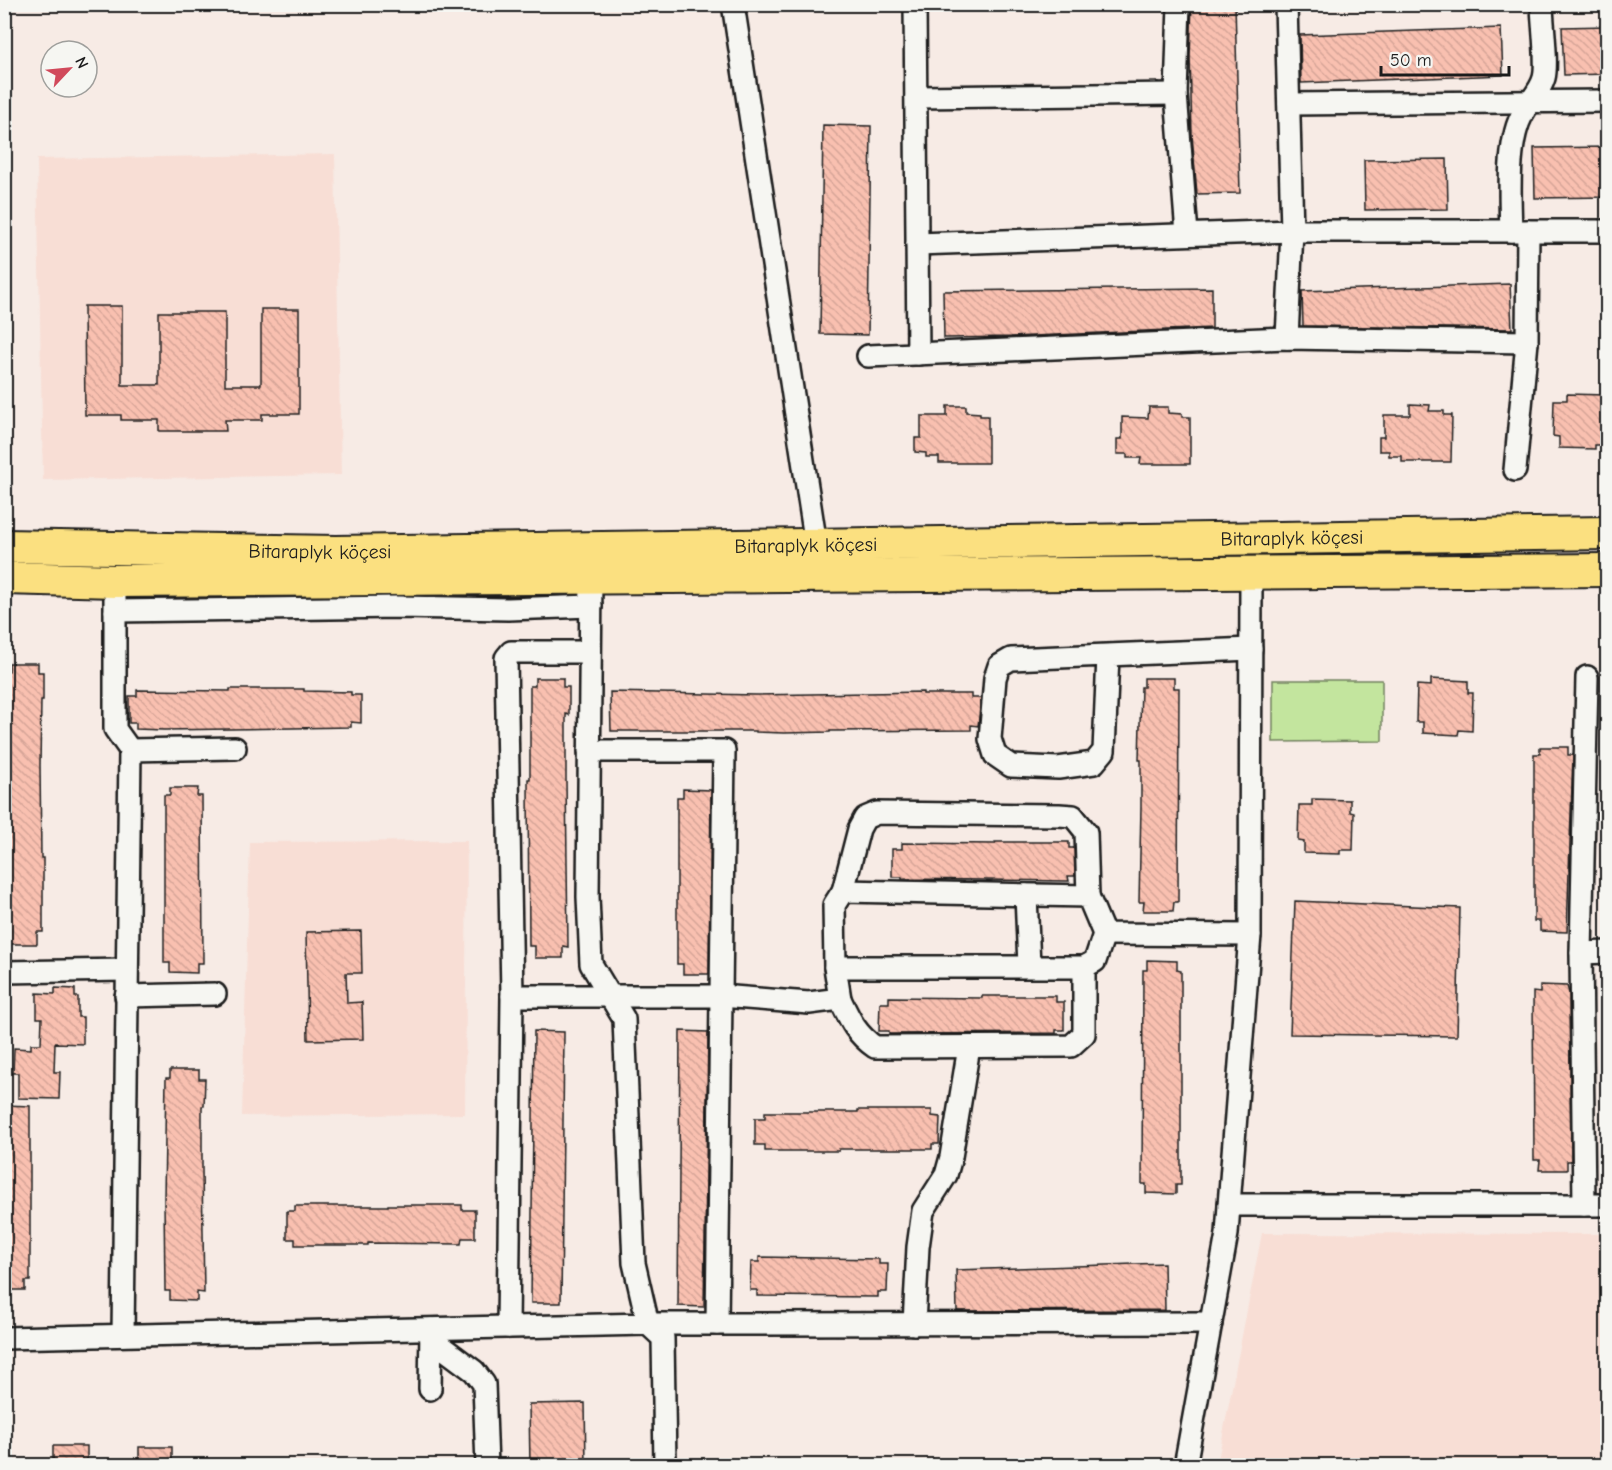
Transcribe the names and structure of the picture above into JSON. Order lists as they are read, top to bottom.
{
  "streets": {
    "highway": ["Bitaraplyk köçesi"]
  },
  "scale_bar": "50 m",
  "north": "top right"
}
